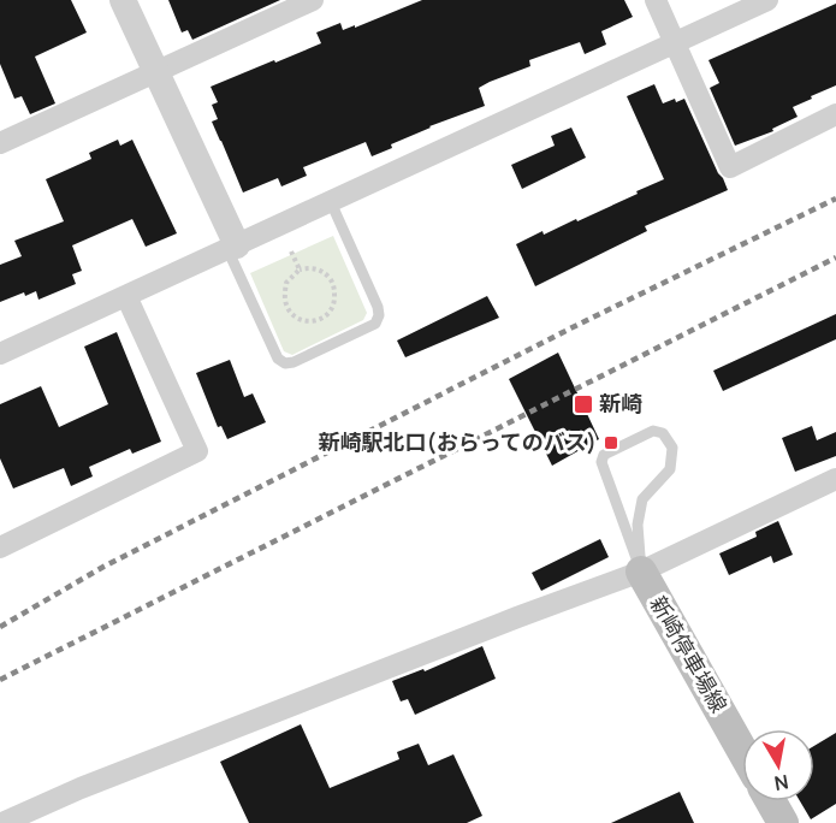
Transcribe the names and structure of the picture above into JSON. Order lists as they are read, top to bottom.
{
  "streets": {
    "main road": ["新崎停車場線"]
  },
  "places": {
    "transit": ["新崎", "新崎駅北口(おらってのバス)"]
  },
  "north": "bottom"
}
